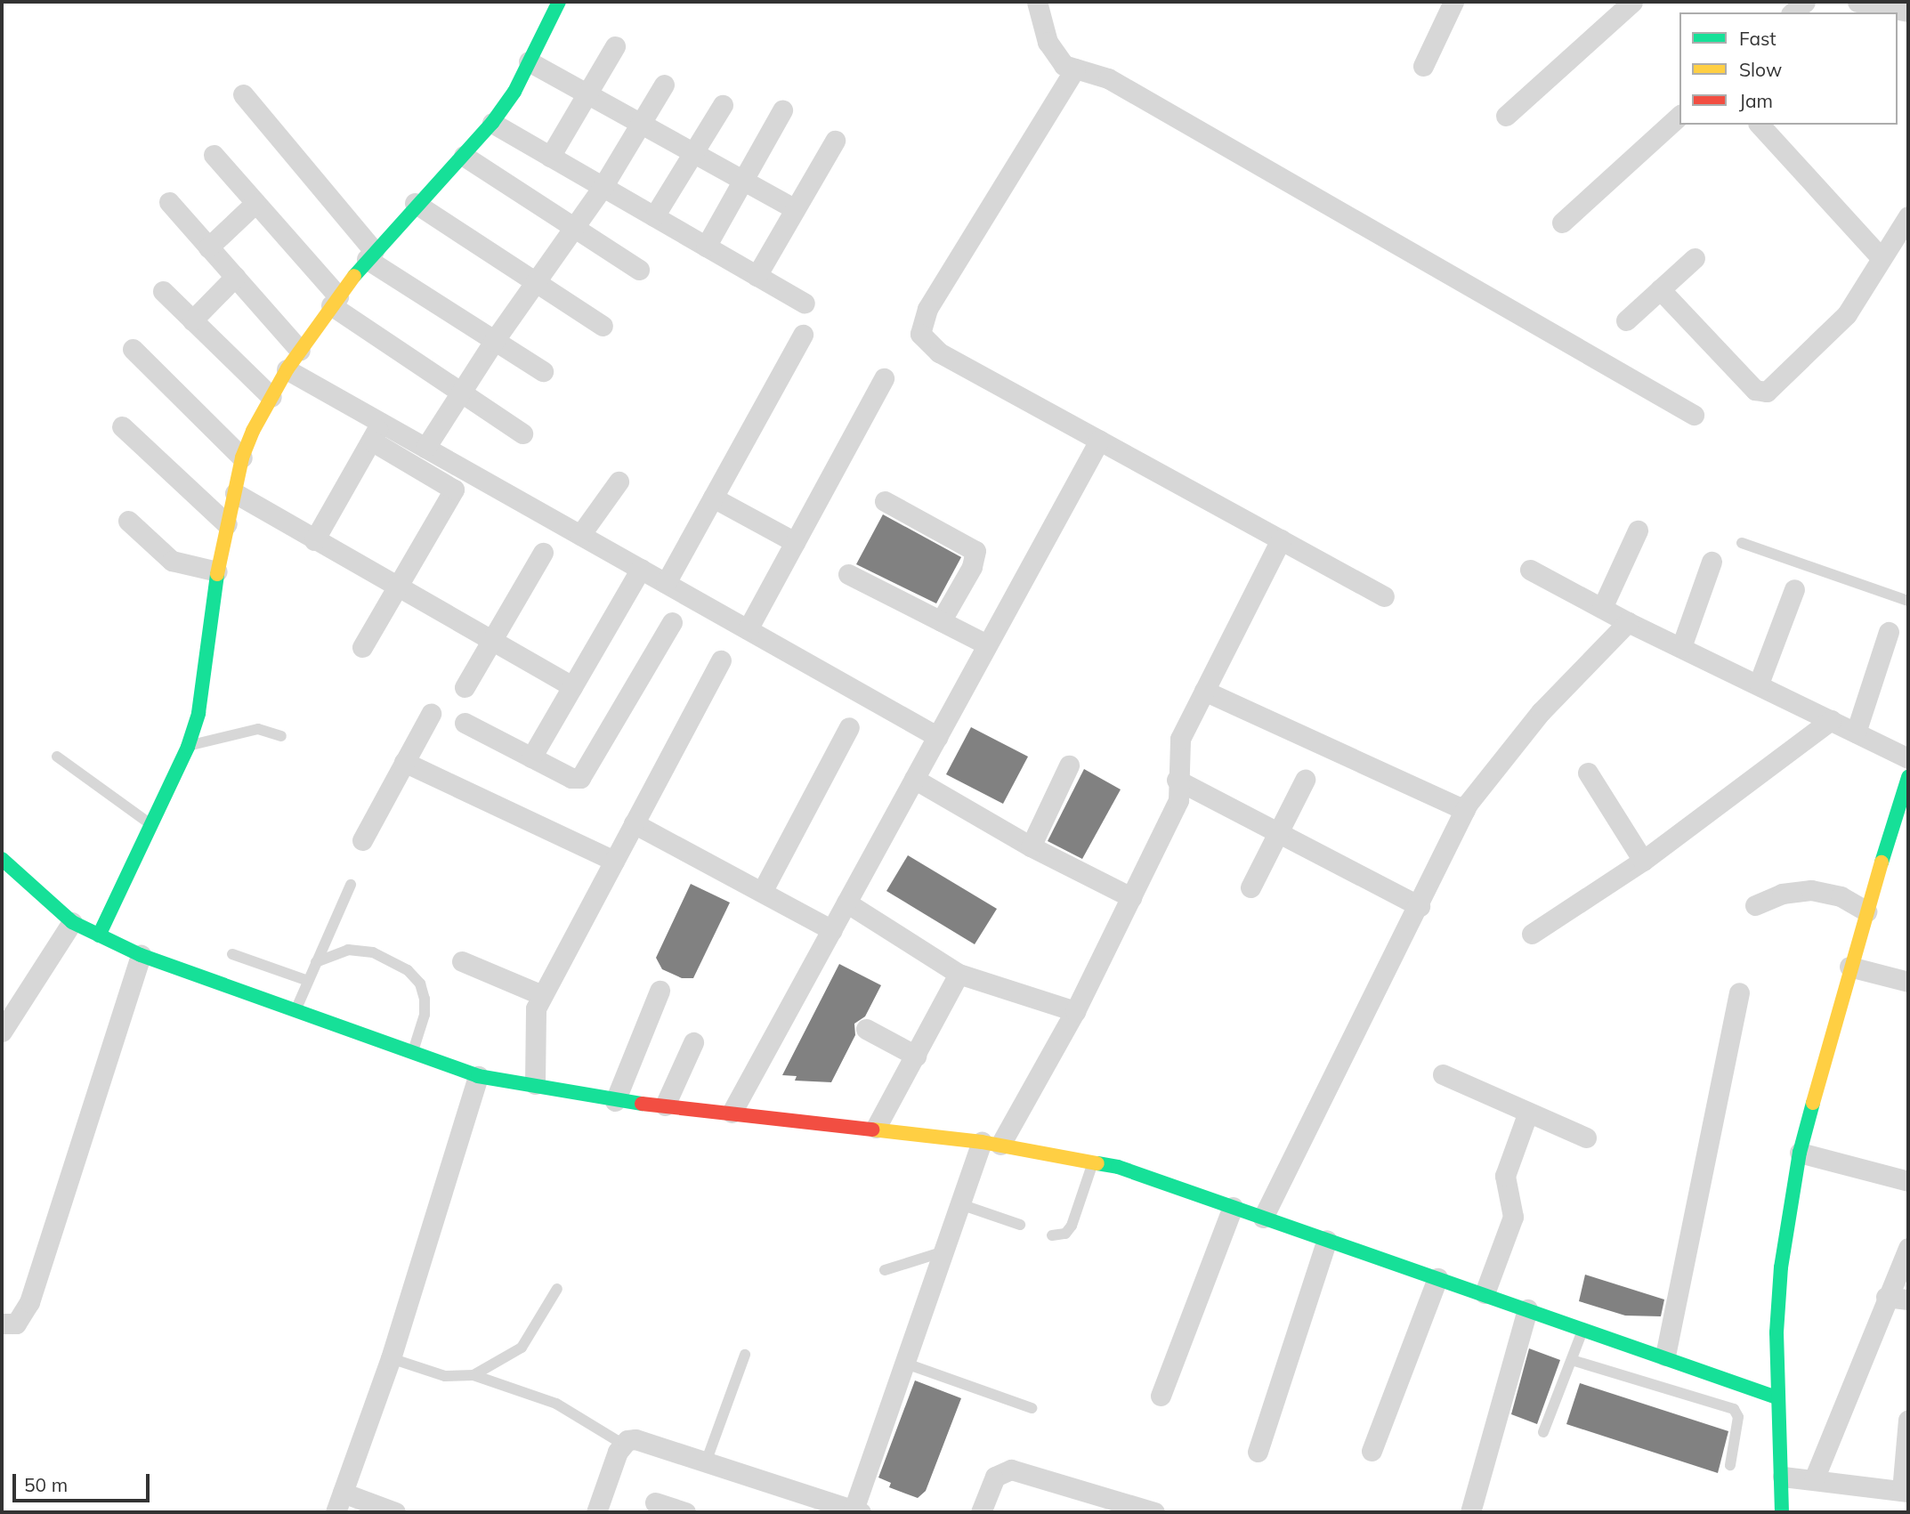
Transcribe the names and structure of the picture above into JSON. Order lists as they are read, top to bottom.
{
  "legend": ["Fast", "Slow", "Jam"],
  "scale_bar": "50 m"
}
